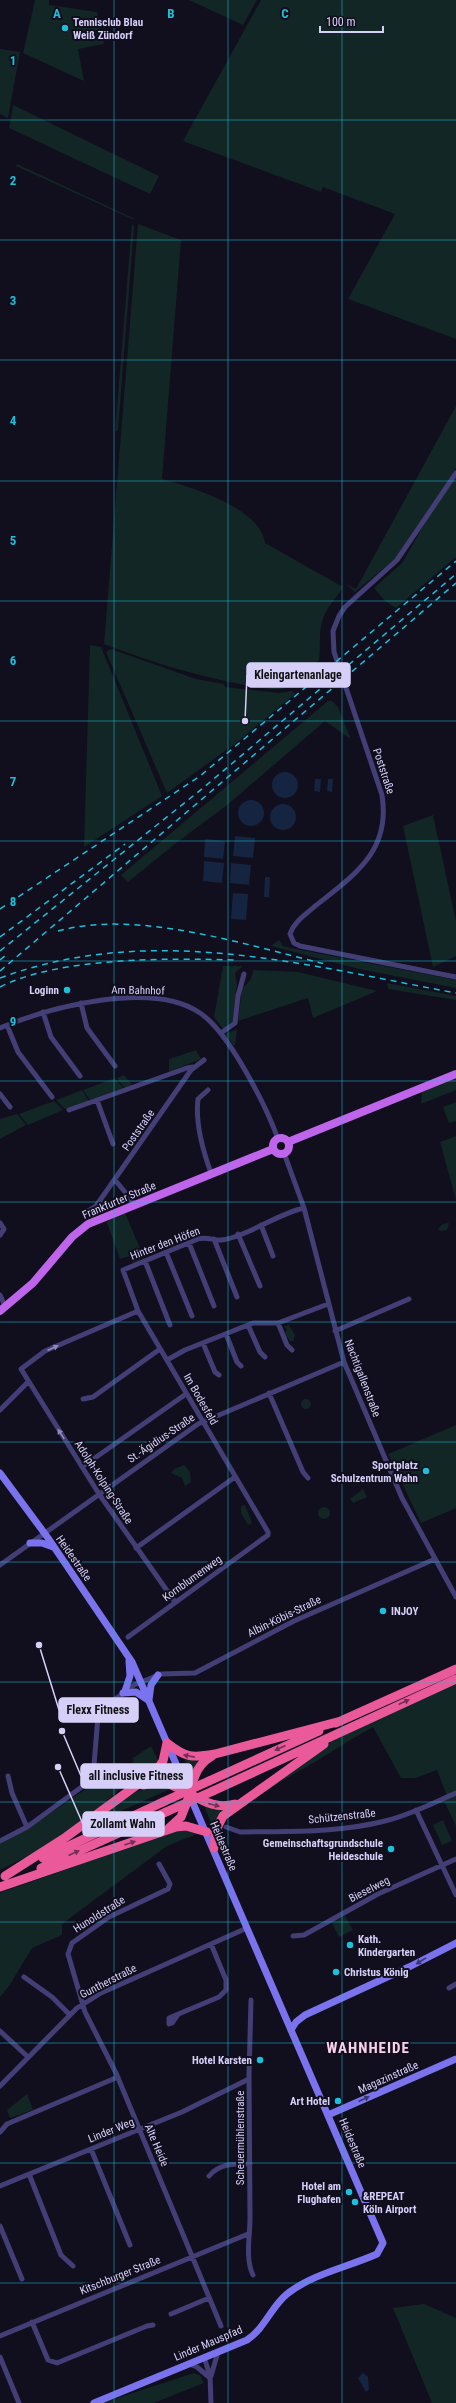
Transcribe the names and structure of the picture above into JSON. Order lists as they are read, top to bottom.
{
  "streets": {
    "main road": [
      "Frankfurter Straße",
      "Heidestraße",
      "Magazinstraße",
      "Linder Mauspfad"
    ],
    "street": [
      "Poststraße",
      "Am Bahnhof",
      "Hinter den Höfen",
      "Nachtigallenstraße",
      "Im Bodesfeld",
      "St.-Ägidius-Straße",
      "Adolph-Kolping-Straße",
      "Kornblumenweg",
      "Albin-Köbis-Straße",
      "Schützenstraße",
      "Bieselweg",
      "Hunoldstraße",
      "Guntherstraße",
      "Linder Weg",
      "Scheuermühlenstraße",
      "Alte Heide",
      "Kitschburger Straße"
    ]
  },
  "crossings": [
    ["Am Bahnhof", "Frankfurter Straße"],
    ["Am Bahnhof", "Nachtigallenstraße"],
    ["Frankfurter Straße", "Nachtigallenstraße"],
    ["Hinter den Höfen", "Nachtigallenstraße"],
    ["Hinter den Höfen", "Im Bodesfeld"],
    ["Nachtigallenstraße", "St.-Ägidius-Straße"],
    ["Nachtigallenstraße", "Albin-Köbis-Straße"],
    ["Im Bodesfeld", "St.-Ägidius-Straße"],
    ["Im Bodesfeld", "Adolph-Kolping-Straße"],
    ["Im Bodesfeld", "Kornblumenweg"],
    ["St.-Ägidius-Straße", "Adolph-Kolping-Straße"],
    ["St.-Ägidius-Straße", "Heidestraße"],
    ["Adolph-Kolping-Straße", "Kornblumenweg"],
    ["Heidestraße", "Albin-Köbis-Straße"],
    ["Heidestraße", "Guntherstraße"],
    ["Heidestraße", "Magazinstraße"],
    ["Heidestraße", "Linder Mauspfad"],
    ["Hunoldstraße", "Guntherstraße"],
    ["Hunoldstraße", "Alte Heide"],
    ["Guntherstraße", "Alte Heide"],
    ["Linder Weg", "Scheuermühlenstraße"],
    ["Linder Weg", "Alte Heide"],
    ["Scheuermühlenstraße", "Kitschburger Straße"],
    ["Alte Heide", "Kitschburger Straße"]
  ],
  "one_way": ["Magazinstraße"],
  "districts": ["WAHNHEIDE"],
  "places": [
    "Tennisclub Blau Weiß Zündorf",
    "Kleingartenanlage",
    "Loginn",
    "Sportplatz Schulzentrum Wahn",
    "INJOY",
    "Flexx Fitness",
    "all inclusive Fitness",
    "Zollamt Wahn",
    "Gemeinschaftsgrundschule Heideschule",
    "Kath. Kindergarten",
    "Christus König",
    "Hotel Karsten",
    "Art Hotel",
    "Hotel am Flughafen",
    "&REPEAT Köln Airport"
  ],
  "scale_bar": "100 m",
  "grid": {
    "columns": ["A", "B", "C"],
    "rows": [
      "1",
      "2",
      "3",
      "4",
      "5",
      "6",
      "7",
      "8",
      "9"
    ]
  }
}
